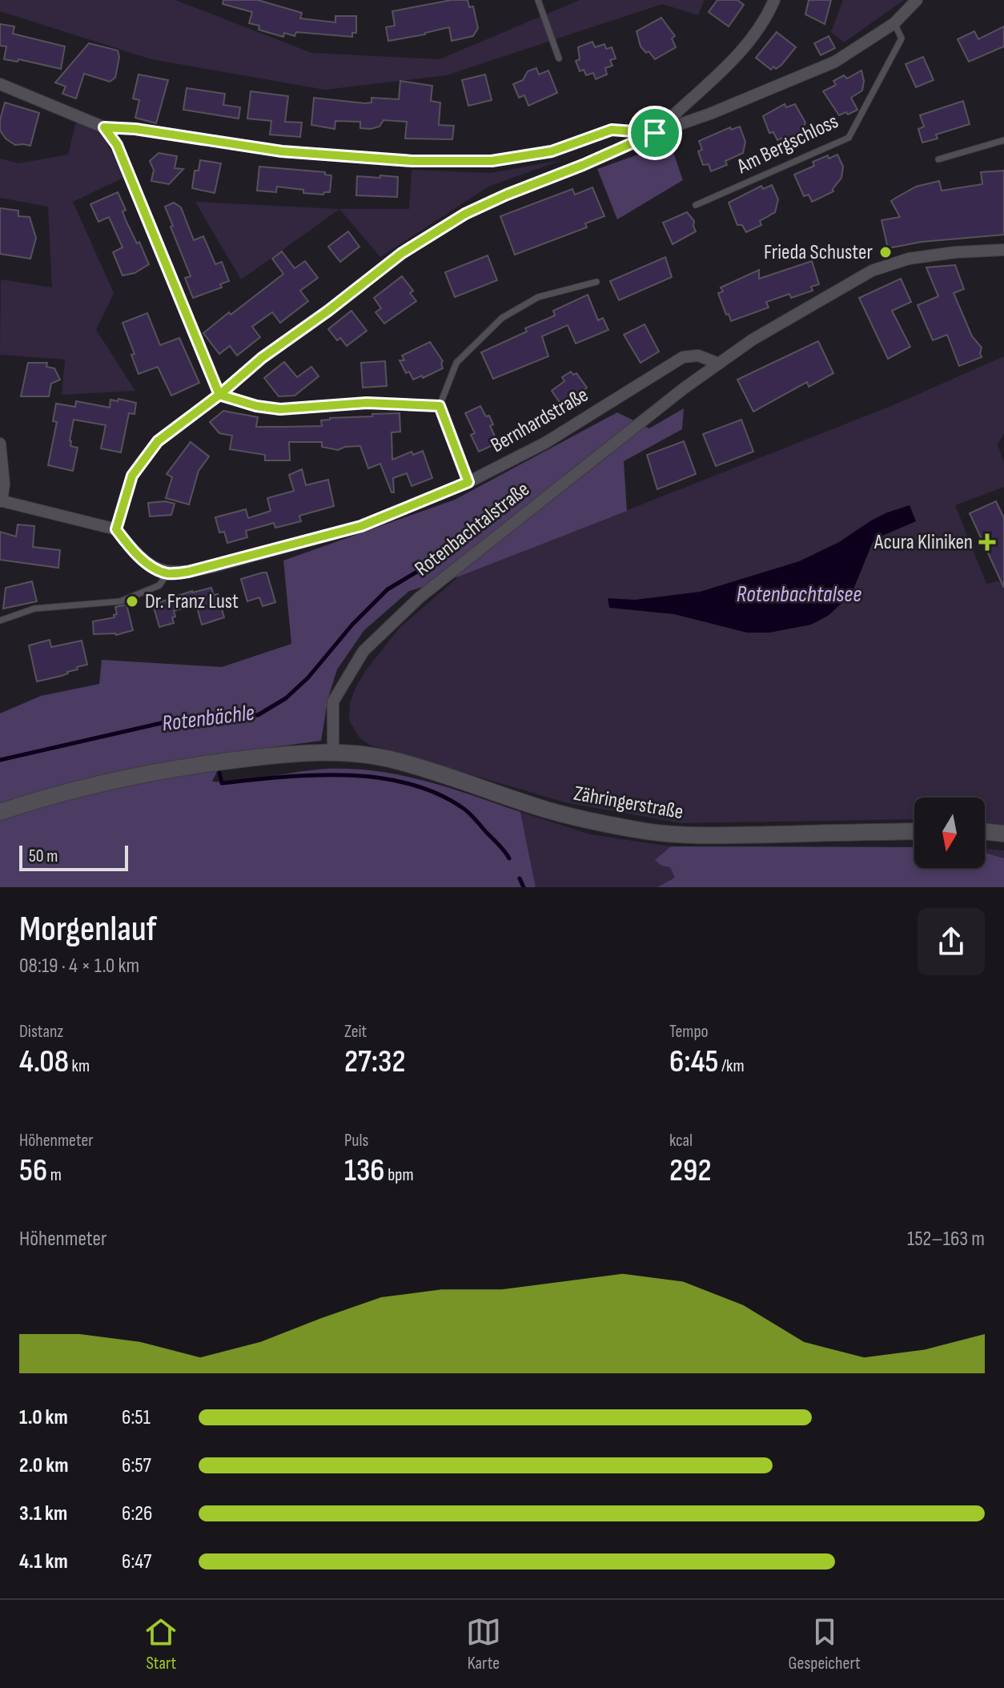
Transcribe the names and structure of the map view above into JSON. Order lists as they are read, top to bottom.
{
  "streets": {
    "main road": ["Zähringerstraße"],
    "street": ["Bernhardstraße", "Rotenbachtalstraße"],
    "lane": ["Am Bergschloss"]
  },
  "crossings": [
    ["Bernhardstraße", "Rotenbachtalstraße"],
    ["Rotenbachtalstraße", "Zähringerstraße"]
  ],
  "water": ["Rotenbachtalsee", "Rotenbächle"],
  "places": {
    "other": ["Frieda Schuster", "Dr. Franz Lust"],
    "health": ["Acura Kliniken"]
  },
  "scale_bar": "50 m",
  "north": "bottom",
  "page": {
    "scale": "50 m",
    "heading": ["Morgenlauf", "08:19 · 4 × 1.0 km"],
    "stats": [
      ["Distanz", "4.08 km"],
      ["Zeit", "27:32"],
      ["Tempo", "6:45 /km"],
      ["Höhenmeter", "56 m"],
      ["Puls", "136 bpm"],
      ["kcal", "292"]
    ],
    "chart": ["Höhenmeter", "152–163 m"],
    "list": [
      {
        "name": "1.0 km",
        "note": "6:51"
      },
      {
        "name": "2.0 km",
        "note": "6:57"
      },
      {
        "name": "3.1 km",
        "note": "6:26"
      },
      {
        "name": "4.1 km",
        "note": "6:47"
      }
    ],
    "tabs": ["Start", "Karte", "Gespeichert"]
  }
}
